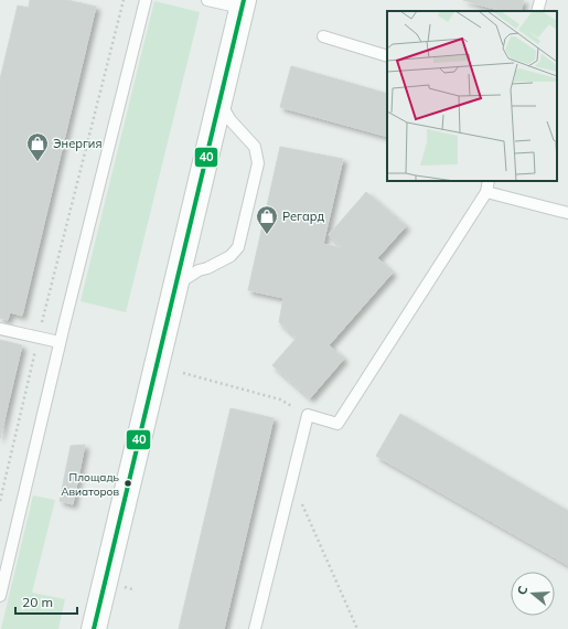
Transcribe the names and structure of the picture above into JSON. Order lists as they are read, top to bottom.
{
  "places": {
    "shop": ["Энергия", "Регард"],
    "other": ["Площадь Авиаторов"]
  },
  "lines": ["transit line 40"],
  "scale_bar": "20 m",
  "north": "left"
}
